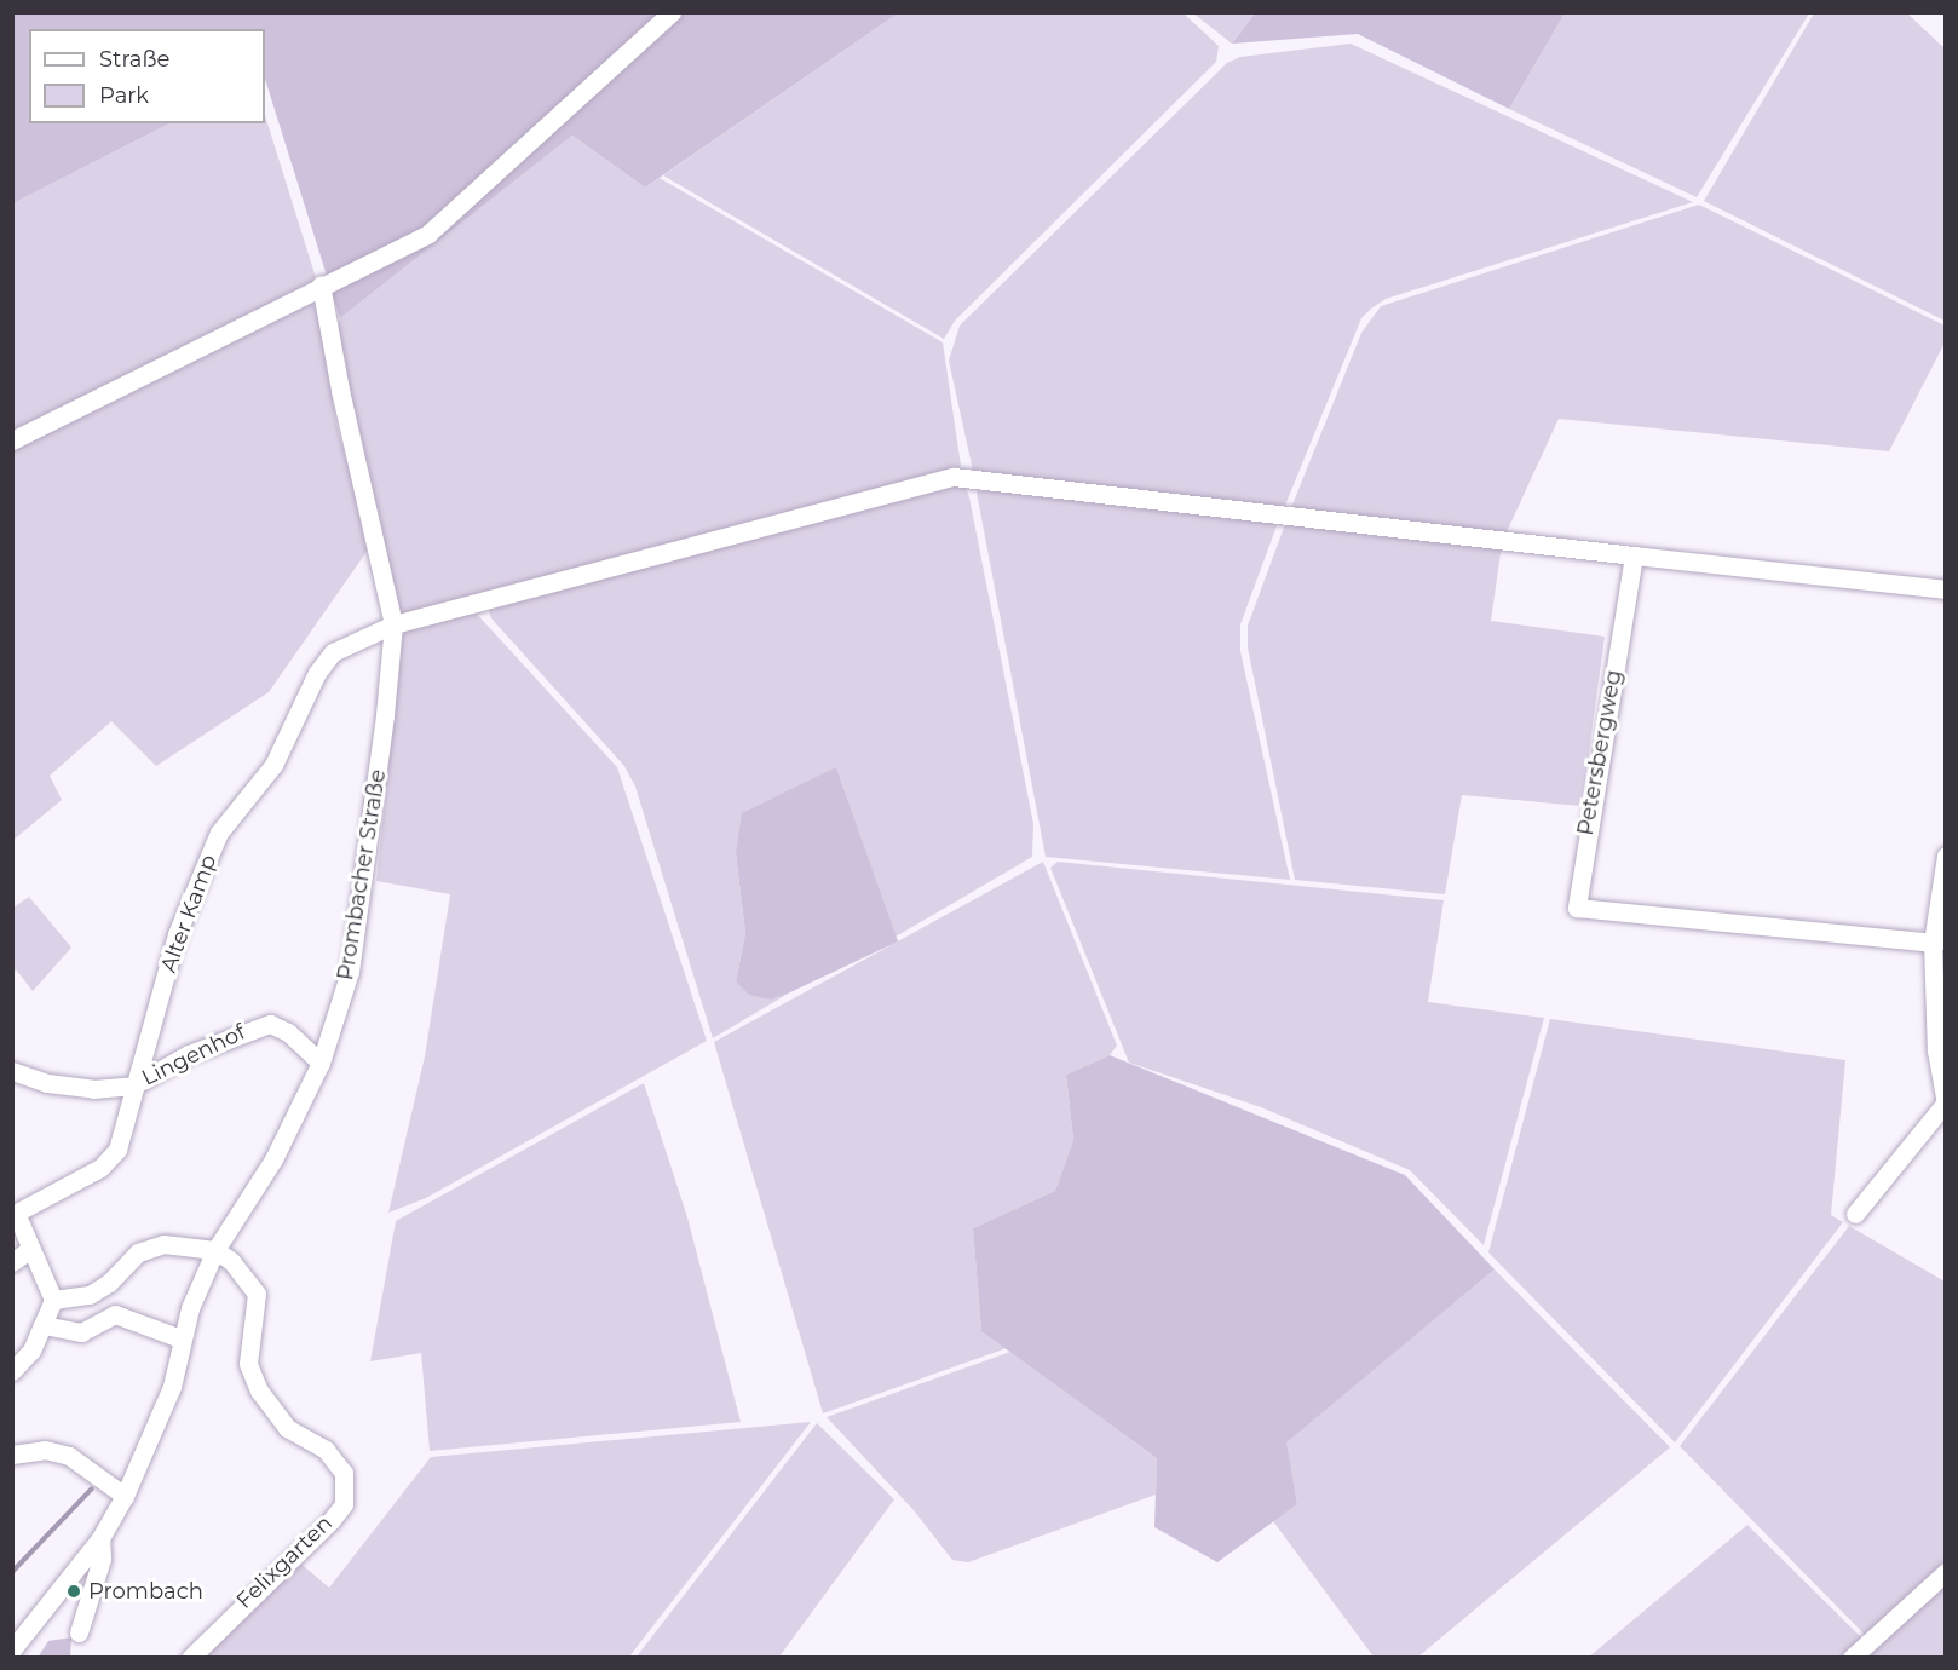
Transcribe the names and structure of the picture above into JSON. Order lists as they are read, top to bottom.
{
  "streets": {
    "street": [
      "Petersbergweg",
      "Prombacher Straße",
      "Alter Kamp",
      "Lingenhof",
      "Felixgarten"
    ]
  },
  "crossings": [
    ["Petersbergweg", "Alter Kamp"],
    ["Prombacher Straße", "Alter Kamp"],
    ["Prombacher Straße", "Lingenhof"],
    ["Prombacher Straße", "Felixgarten"],
    ["Alter Kamp", "Lingenhof"]
  ],
  "places": ["Prombach"],
  "legend": ["Straße", "Park"]
}
